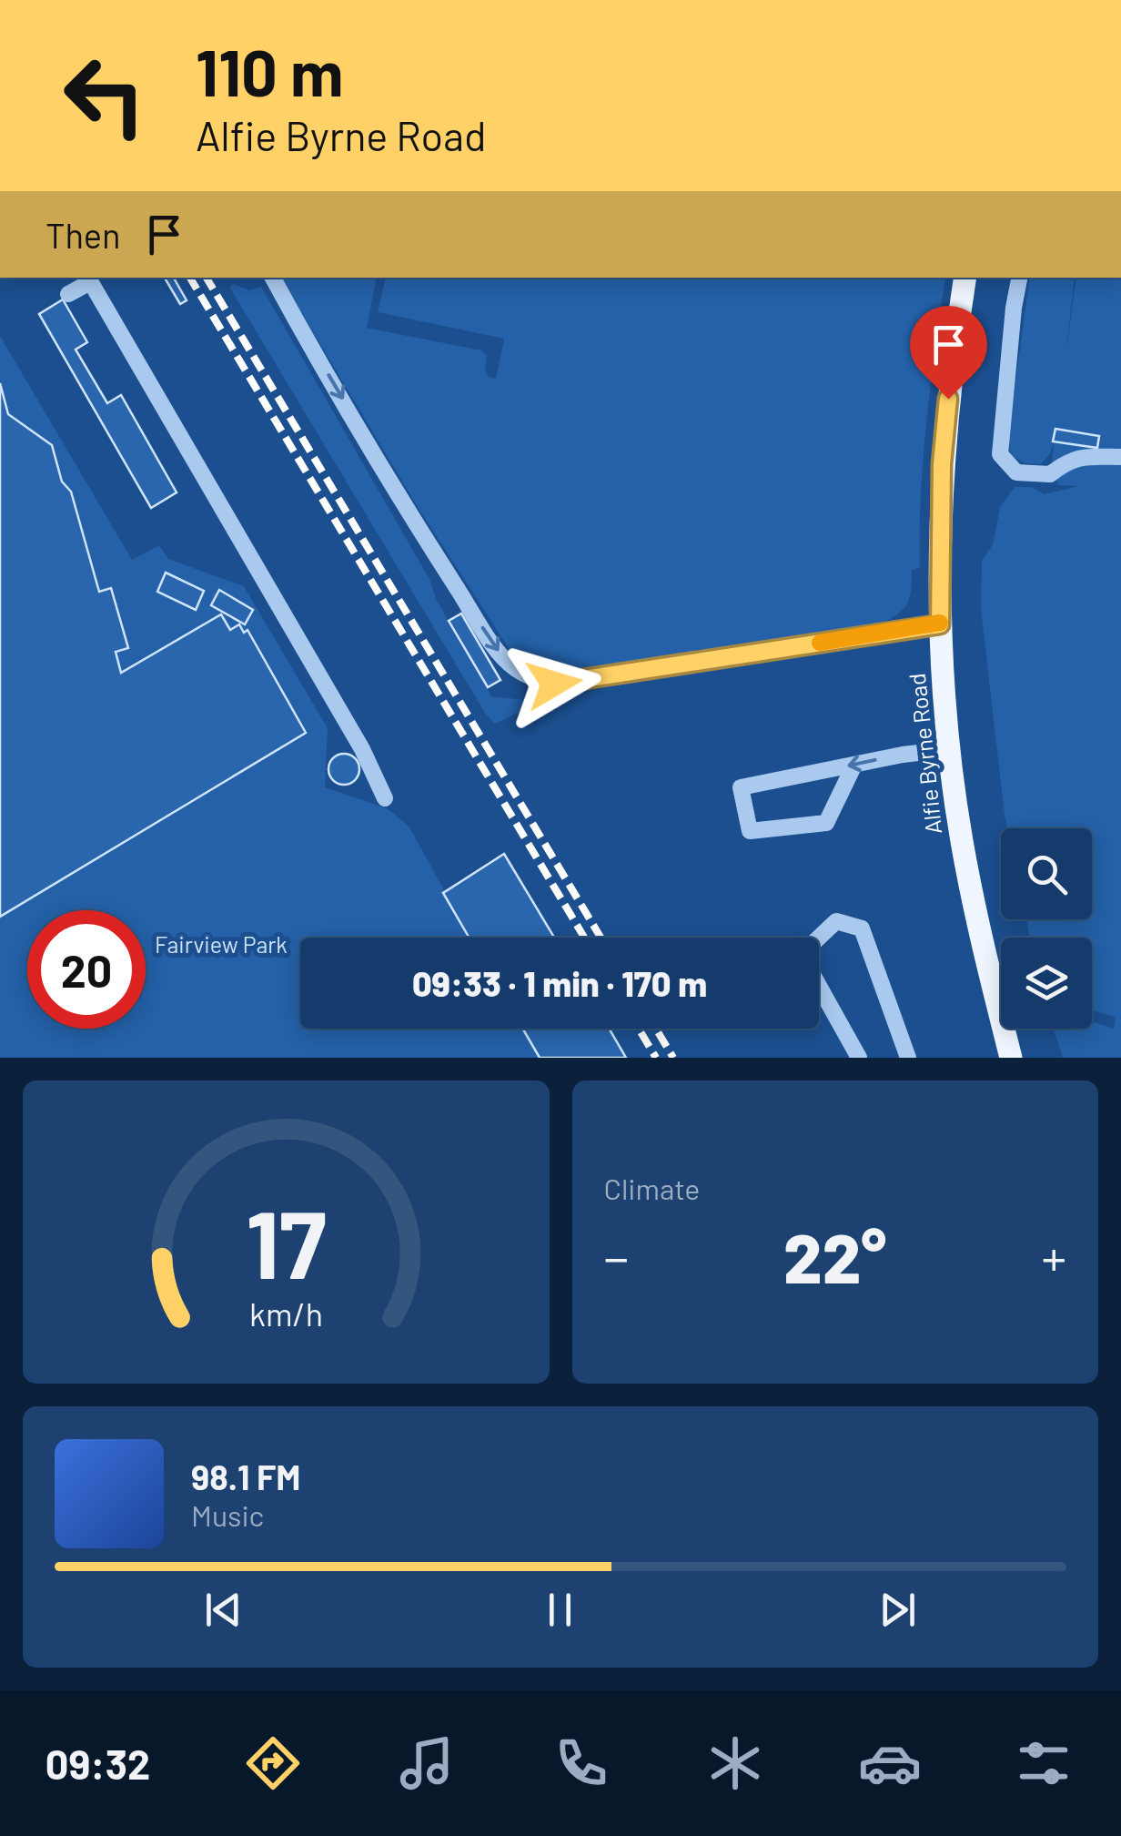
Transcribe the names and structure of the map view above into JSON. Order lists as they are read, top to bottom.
{
  "streets": {
    "main road": ["Alfie Byrne Road"]
  },
  "parks": ["Fairview Park"],
  "page": {
    "turn": ["110 m", "Alfie Byrne Road"],
    "then": "Then",
    "limit": "20",
    "trip": "09:33 · 1 min · 170 m",
    "tile": "Climate",
    "heat": ["−", "22°", "+"],
    "song": ["98.1 FM", "Music"],
    "tabs": "09:32",
    "gauge": ["17", "km/h"]
  }
}
